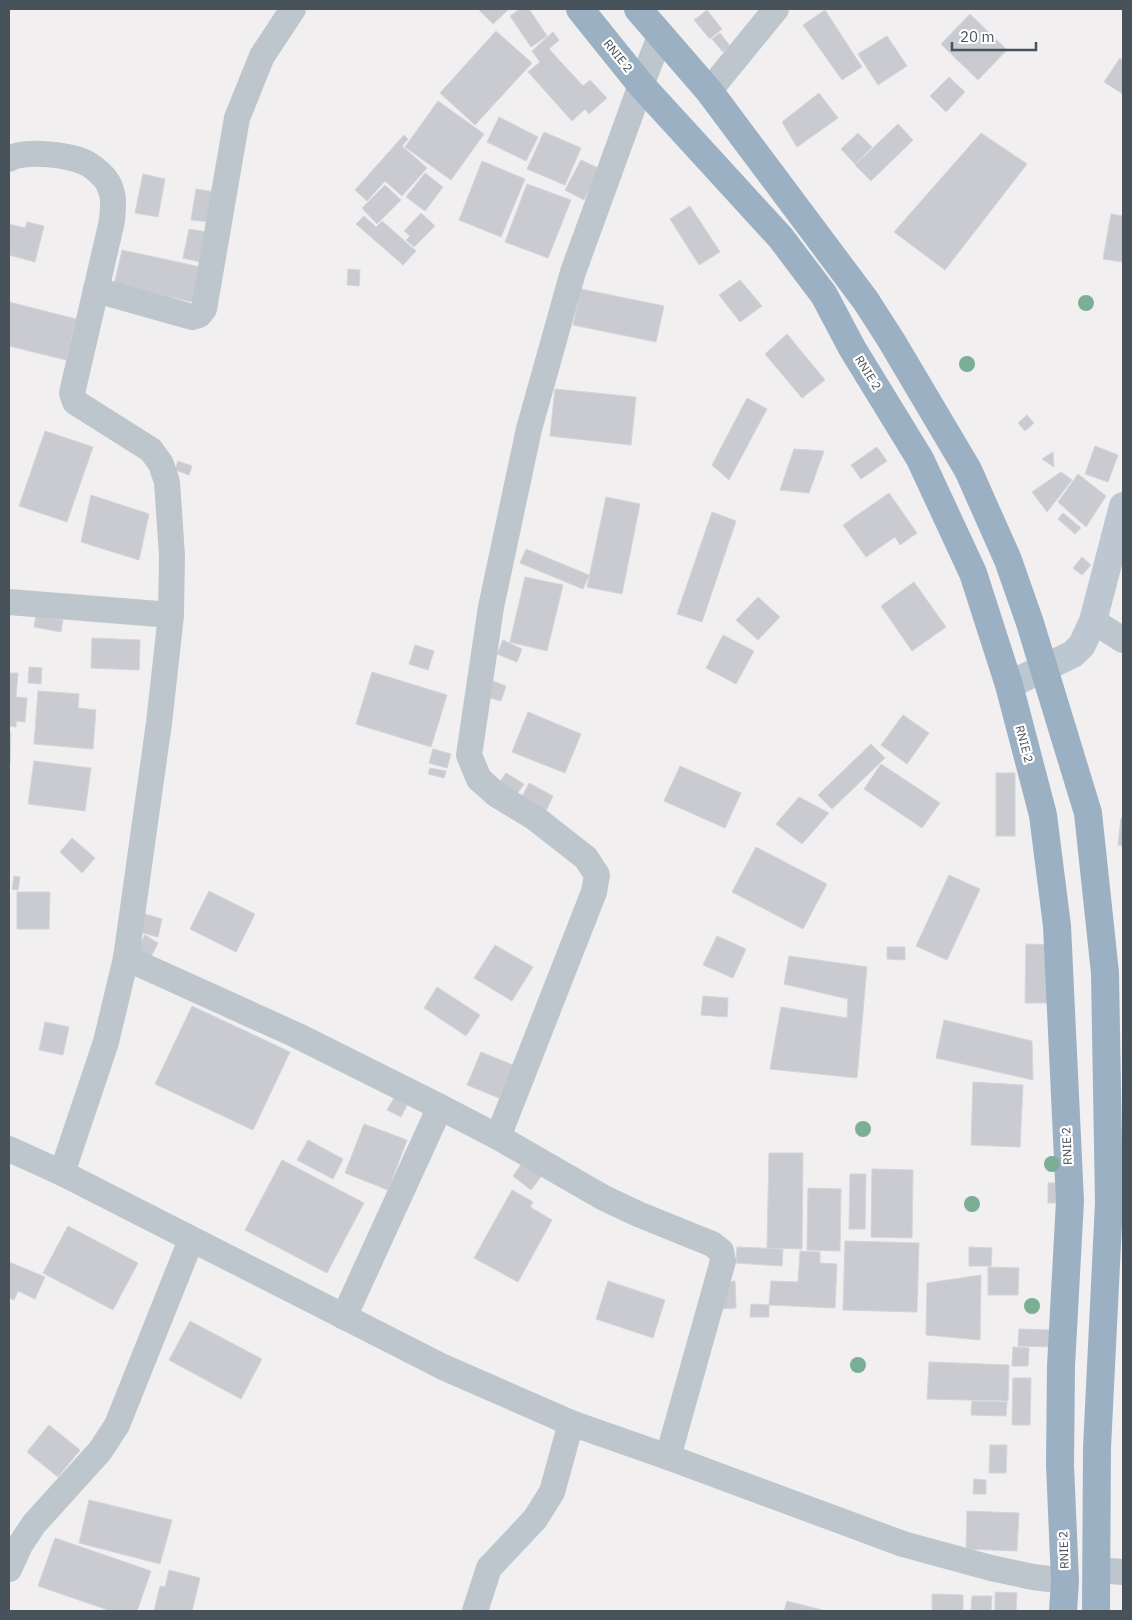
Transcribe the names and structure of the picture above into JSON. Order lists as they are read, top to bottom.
{
  "streets": {
    "highway": ["RNIE 2"]
  },
  "scale_bar": "20 m"
}
